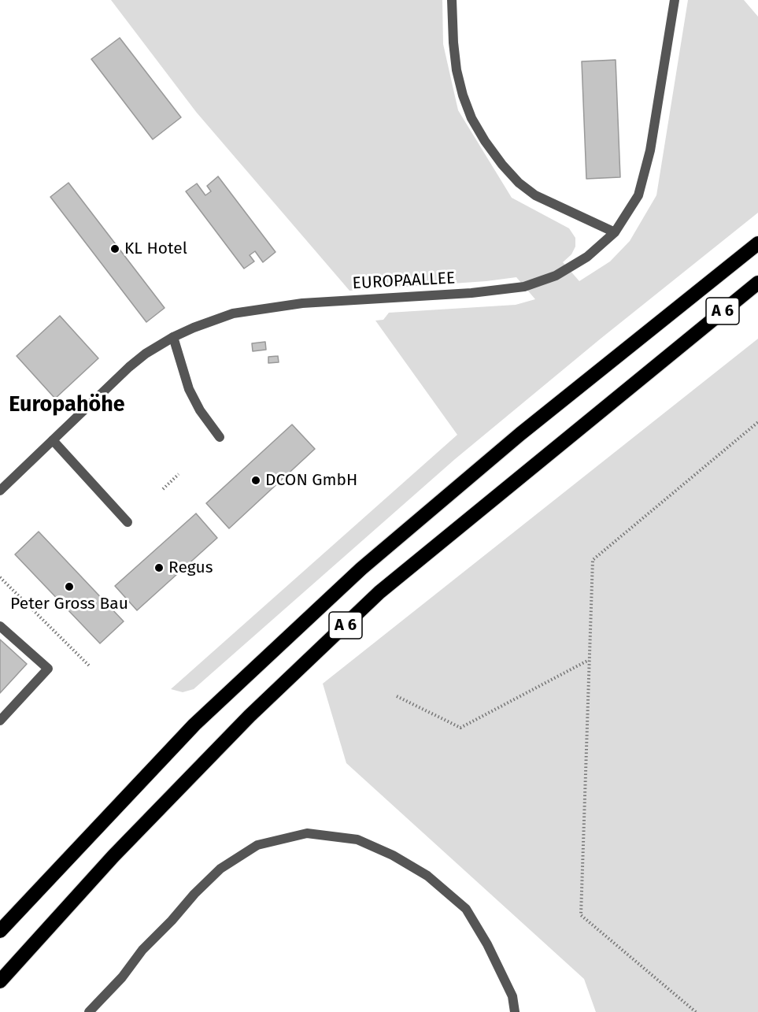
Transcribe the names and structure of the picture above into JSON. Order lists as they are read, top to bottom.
{
  "streets": {
    "highway": ["A 6"],
    "street": ["EUROPAALLEE"]
  },
  "districts": ["Europahöhe"],
  "places": [
    "KL Hotel",
    "DCON GmbH",
    "Regus",
    "Peter Gross Bau"
  ]
}
